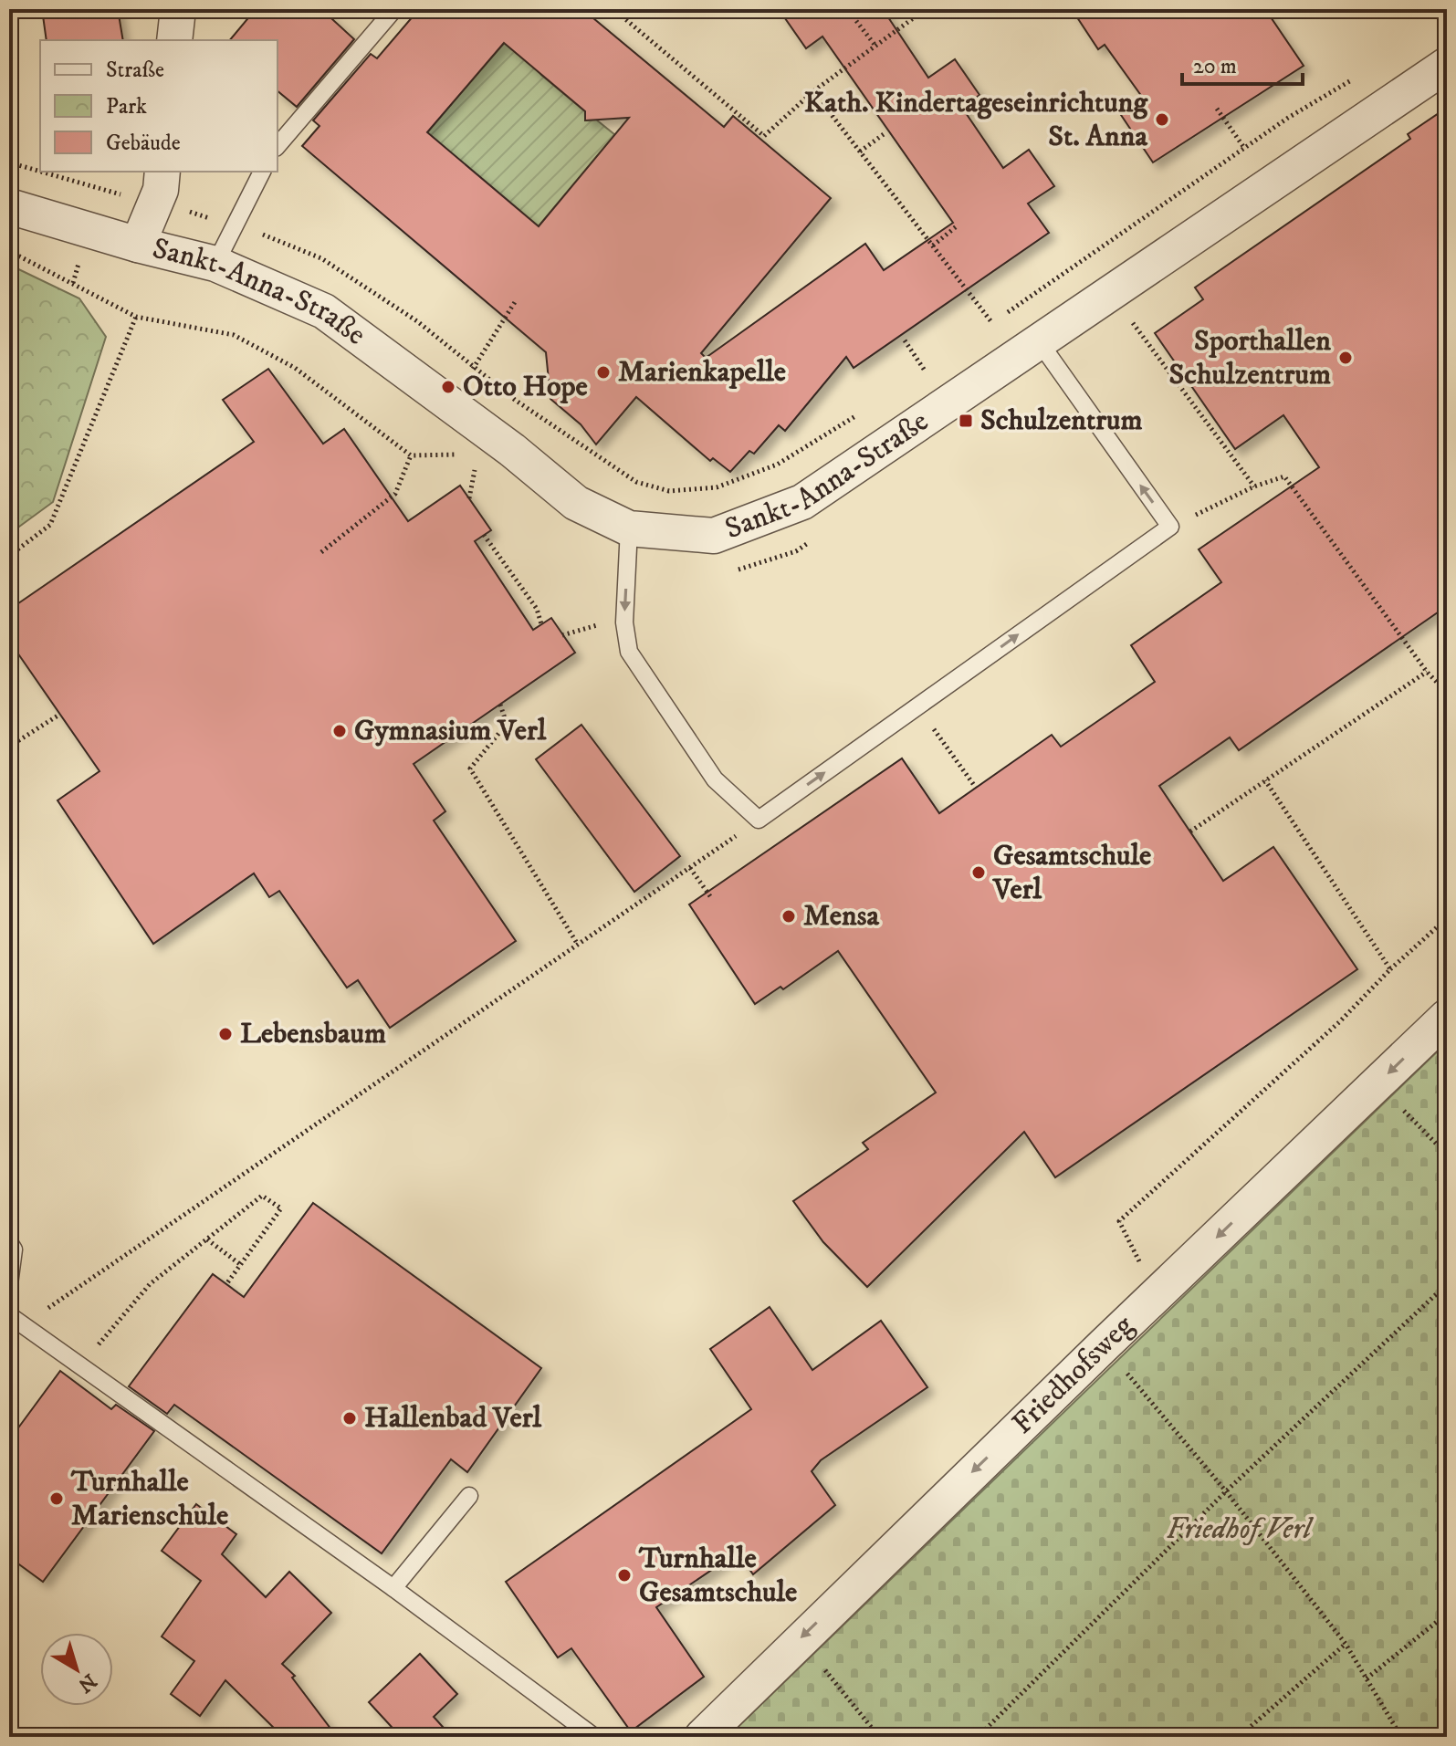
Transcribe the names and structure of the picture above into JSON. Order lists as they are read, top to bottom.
{
  "streets": {
    "street": ["Sankt-Anna-Straße", "Friedhofsweg"]
  },
  "one_way": ["Friedhofsweg"],
  "parks": ["Friedhof Verl"],
  "places": {
    "other": [
      "Kath. Kindertageseinrichtung St. Anna",
      "Sporthallen Schulzentrum",
      "Marienkapelle",
      "Otto Hope",
      "Gymnasium Verl",
      "Gesamtschule Verl",
      "Mensa",
      "Lebensbaum",
      "Hallenbad Verl",
      "Turnhalle Marienschule",
      "Turnhalle Gesamtschule"
    ],
    "transit": ["Schulzentrum"]
  },
  "legend": ["Straße", "Park", "Gebäude"],
  "scale_bar": "20 m",
  "north": "bottom right"
}
